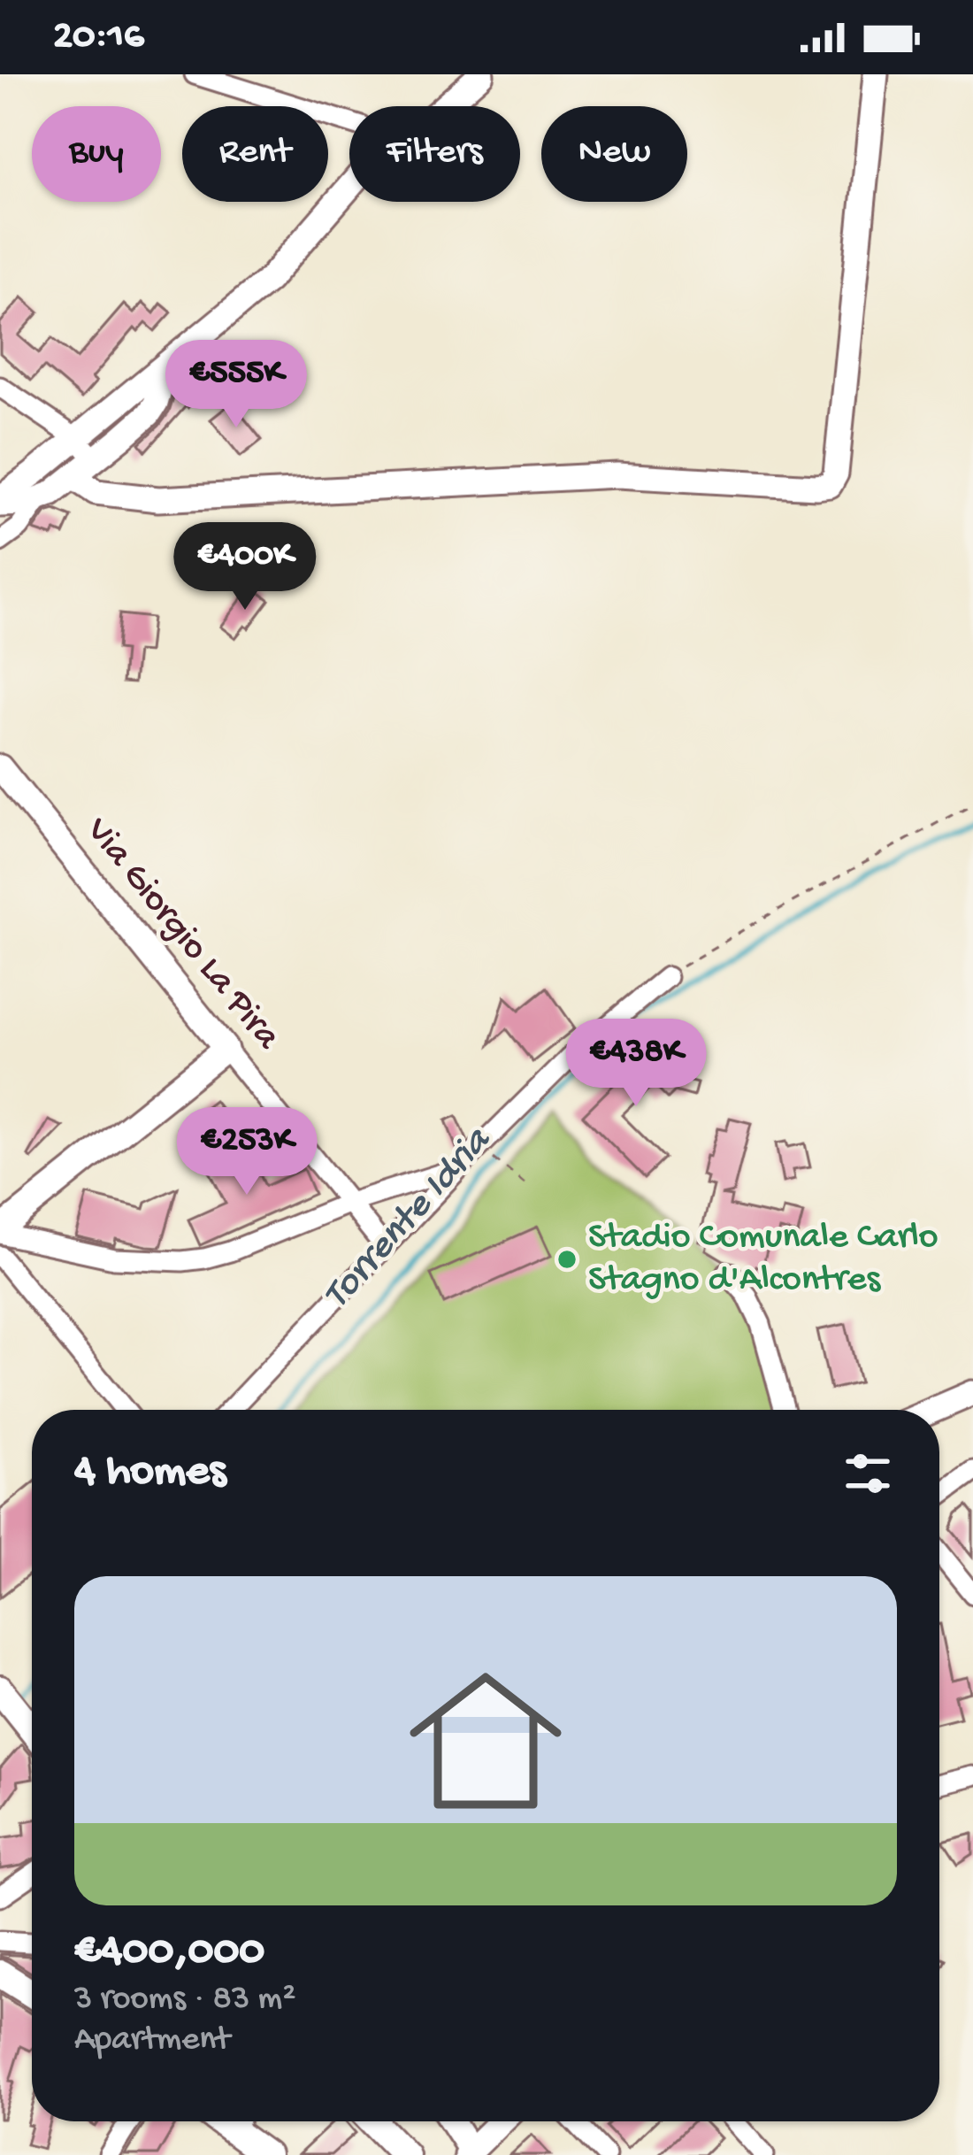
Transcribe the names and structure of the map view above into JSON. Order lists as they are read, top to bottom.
{
  "streets": {
    "street": ["Via Giorgio La Pira"]
  },
  "water": ["Torrente Idria"],
  "places": ["Stadio Comunale Carlo Stagno d'Alcontres"],
  "page": {
    "status": "20:16",
    "chip": [
      "Buy",
      "Rent",
      "Filters",
      "New"
    ],
    "price": [
      "€555K",
      "€400K",
      "€438K",
      "€253K"
    ],
    "heading": "4 homes",
    "list": [
      {
        "name": "€400,000",
        "note": "3 rooms · 83 m² · Apartment"
      }
    ]
  }
}
